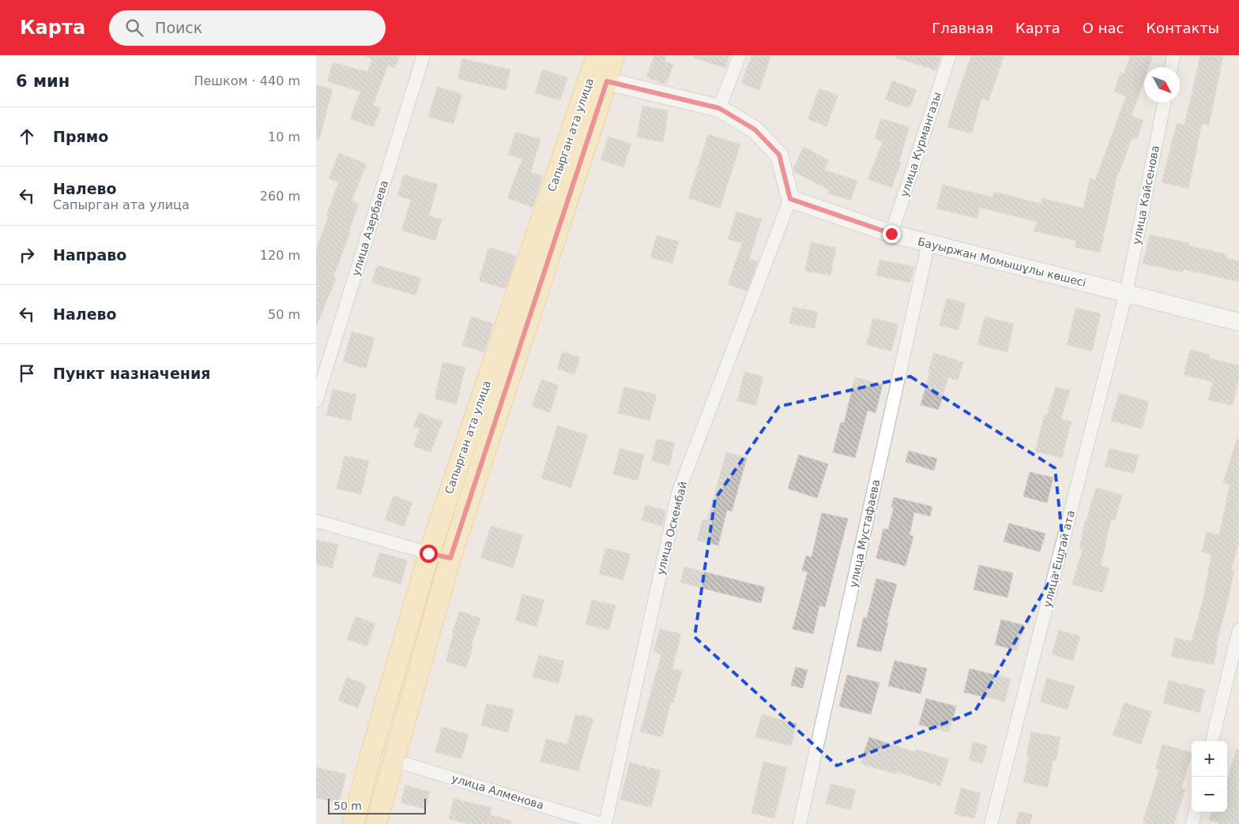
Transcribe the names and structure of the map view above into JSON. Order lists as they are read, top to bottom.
{
  "streets": {
    "main road": ["Сапырган ата улица"],
    "street": [
      "улица Курмангазы",
      "улица Кайсенова",
      "улица Азербаева",
      "Бауыржан Момышұлы көшесі",
      "улица Оскембай",
      "улица Мустафаева",
      "улица Ештай ата",
      "улица Алменова"
    ]
  },
  "crossings": [
    ["Сапырган ата улица", "улица Алменова"],
    ["улица Курмангазы", "Бауыржан Момышұлы көшесі"],
    ["улица Кайсенова", "Бауыржан Момышұлы көшесі"],
    ["улица Кайсенова", "улица Ештай ата"],
    ["Бауыржан Момышұлы көшесі", "улица Оскембай"],
    ["Бауыржан Момышұлы көшесі", "улица Мустафаева"],
    ["Бауыржан Момышұлы көшесі", "улица Ештай ата"]
  ],
  "scale_bar": "50 m",
  "north": "bottom right",
  "page": {
    "header": "Карта",
    "search": "Поиск",
    "nav": [
      "Главная",
      "Карта",
      "О нас",
      "Контакты"
    ],
    "heading": ["6 мин", "Пешком · 440 m"],
    "list": [
      ["Прямо", "10 m"],
      ["Налево", "Сапырган ата улица", "260 m"],
      ["Направо", "120 m"],
      ["Налево", "50 m"],
      "Пункт назначения"
    ],
    "map_buttons": ["+", "−"],
    "scale": "50 m"
  }
}
